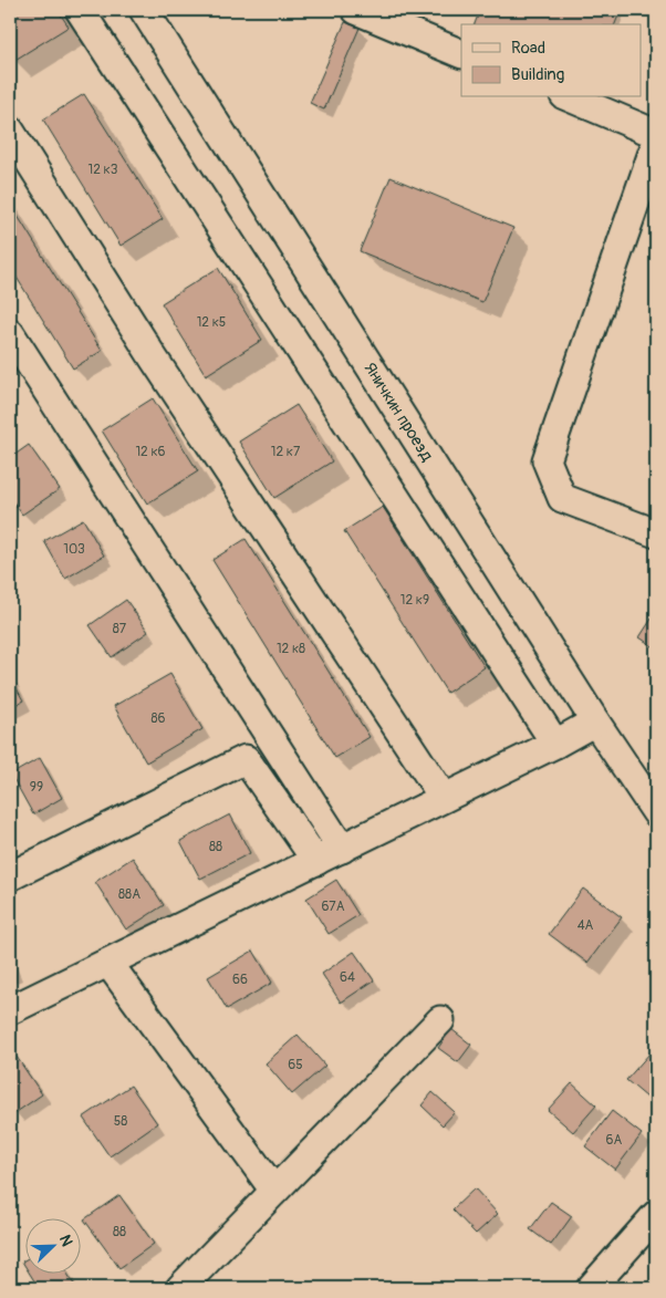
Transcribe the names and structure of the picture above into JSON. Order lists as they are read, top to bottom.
{
  "streets": {
    "street": ["Яничкин проезд"]
  },
  "house_numbers": [
    "12 к3",
    "12 к5",
    "12 к6",
    "12 к7",
    "103",
    "12 к9",
    "87",
    "12 к8",
    "86",
    "99",
    "88",
    "88А",
    "67А",
    "4А",
    "64",
    "66",
    "65",
    "58",
    "6А",
    "88"
  ],
  "legend": ["Road", "Building"],
  "north": "top right"
}
